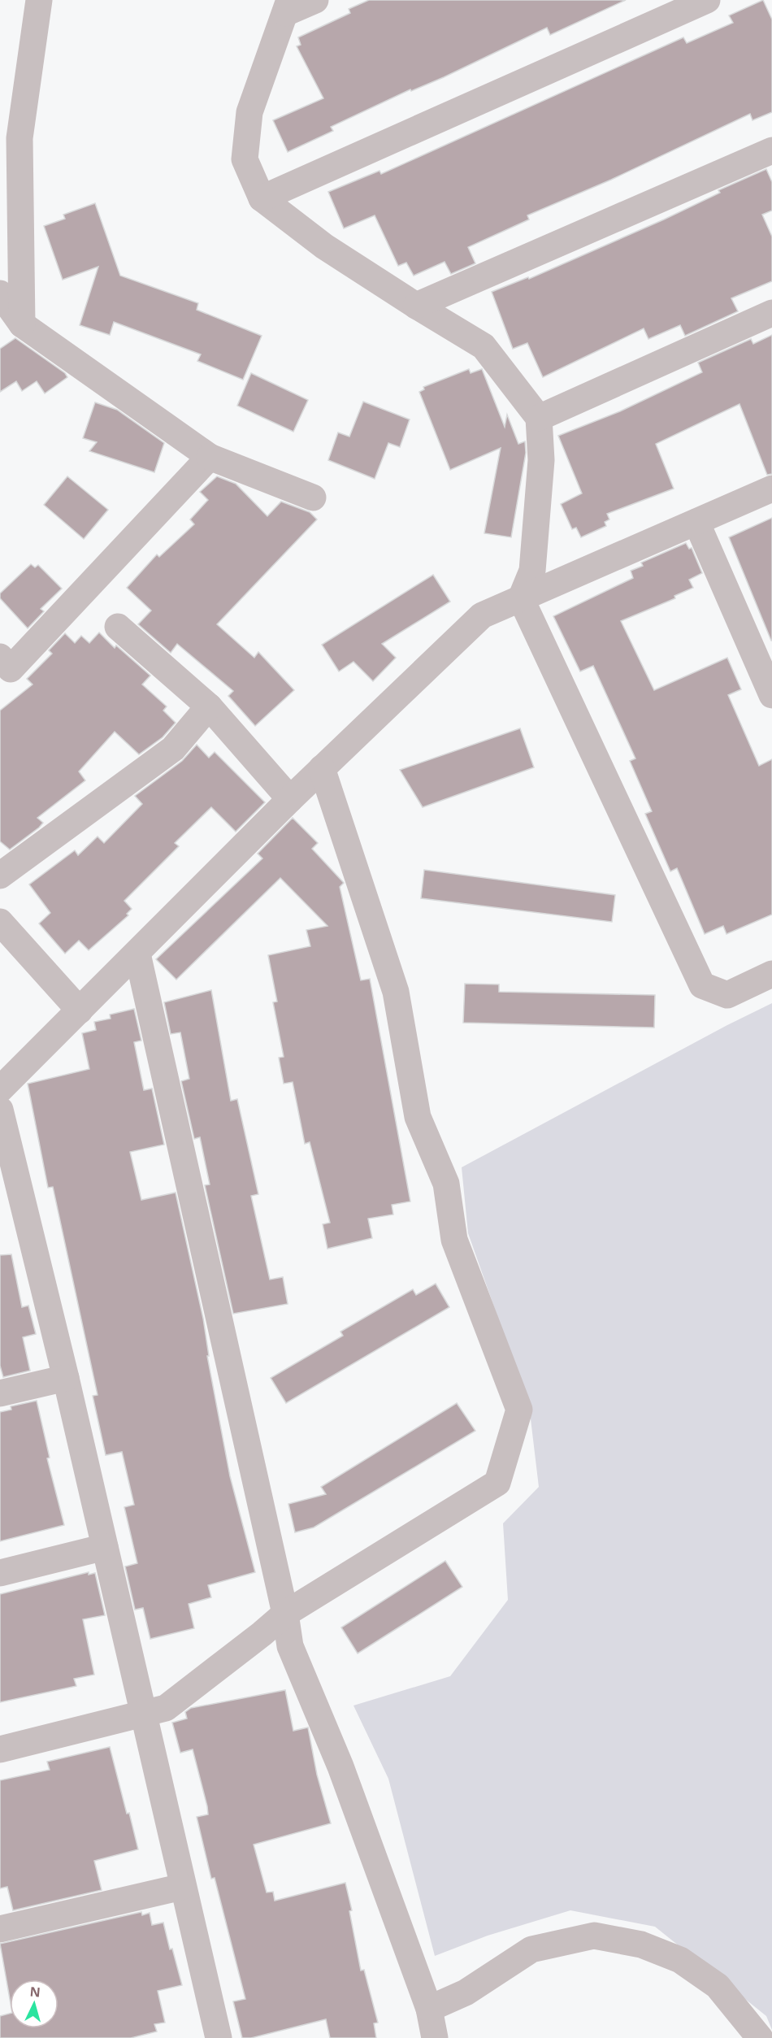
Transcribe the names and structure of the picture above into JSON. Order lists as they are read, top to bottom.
{
  "north": "top"
}
